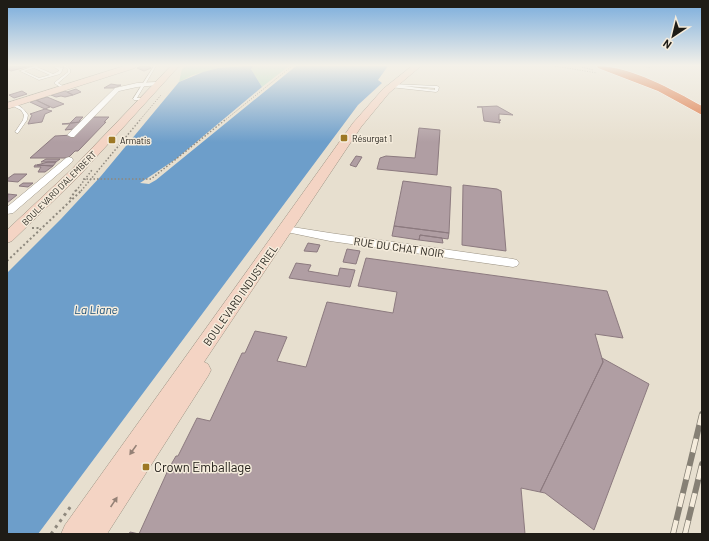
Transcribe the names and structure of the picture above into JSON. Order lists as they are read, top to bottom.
{
  "streets": {
    "street": ["BOULEVARD D'ALEMBERT", "RUE DU CHAT NOIR", "BOULEVARD INDUSTRIEL"]
  },
  "crossings": [
    ["RUE DU CHAT NOIR", "BOULEVARD INDUSTRIEL"]
  ],
  "water": ["La Liane"],
  "places": {
    "transit": ["Résurgat 1", "Armatis", "Crown Emballage"]
  },
  "north": "bottom left"
}
